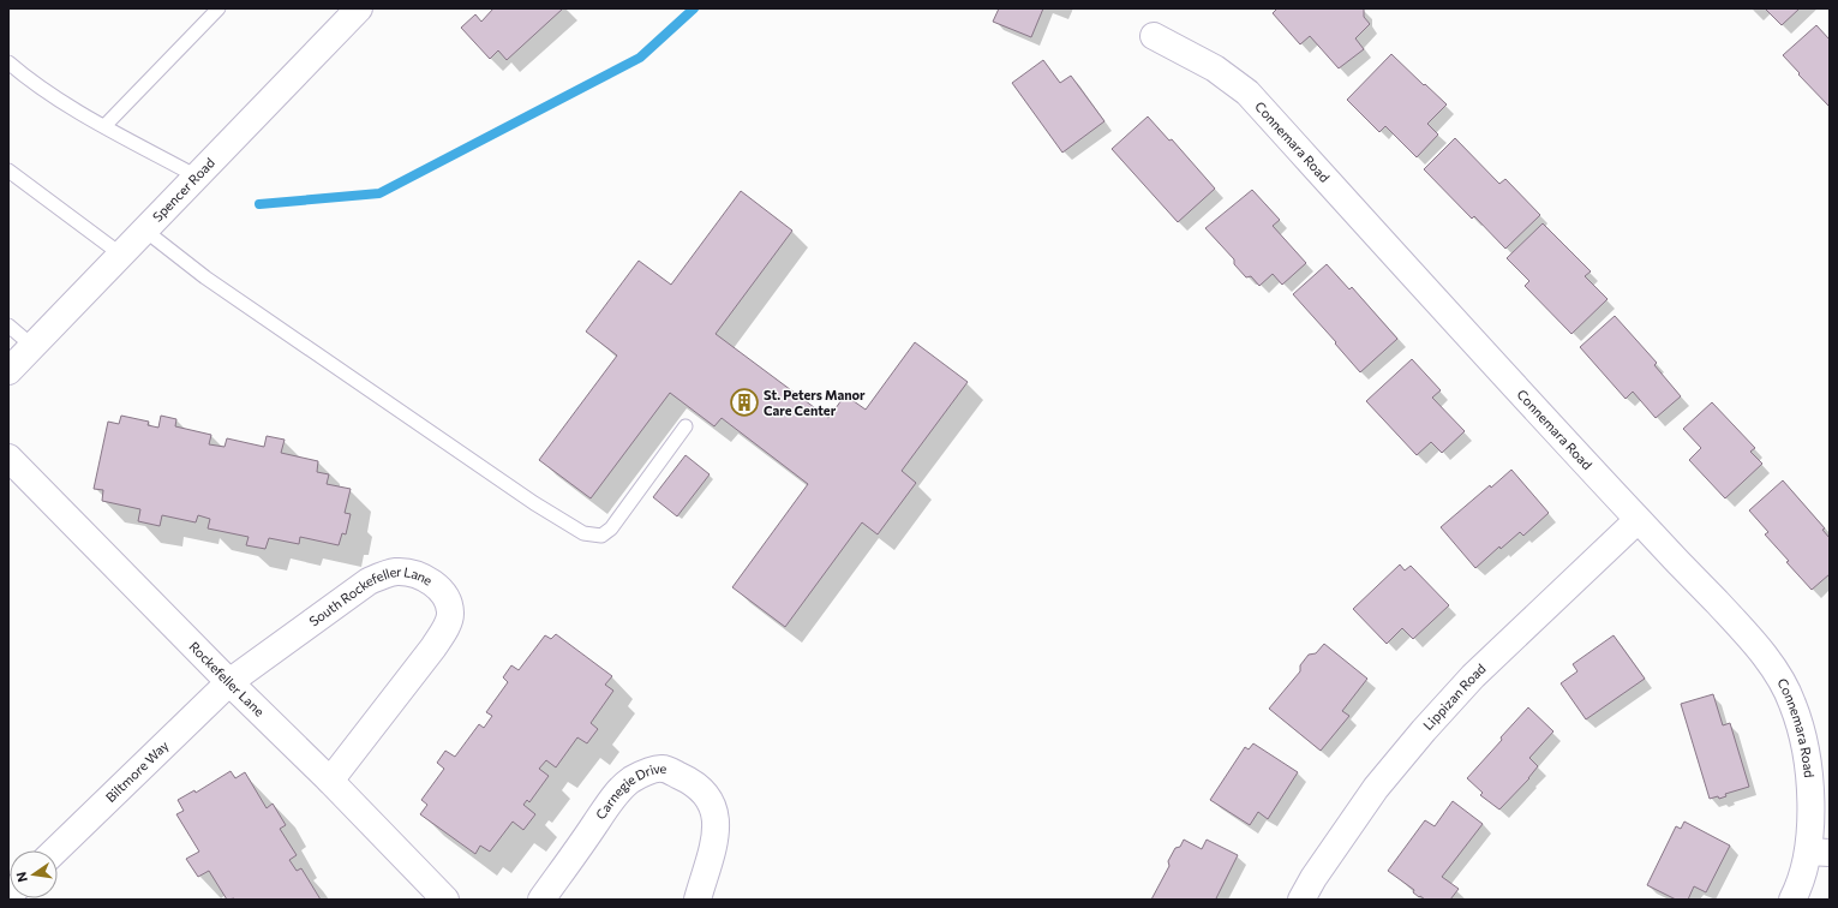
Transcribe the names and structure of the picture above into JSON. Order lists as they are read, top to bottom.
{
  "streets": {
    "street": [
      "Connemara Road",
      "Spencer Road",
      "South Rockefeller Lane",
      "Rockefeller Lane",
      "Lippizan Road",
      "Biltmore Way",
      "Carnegie Drive"
    ]
  },
  "crossings": [
    ["Connemara Road", "Lippizan Road"],
    ["South Rockefeller Lane", "Rockefeller Lane"],
    ["South Rockefeller Lane", "Biltmore Way"],
    ["Rockefeller Lane", "Biltmore Way"]
  ],
  "places": {
    "building": ["St. Peters Manor Care Center"]
  },
  "north": "left"
}
